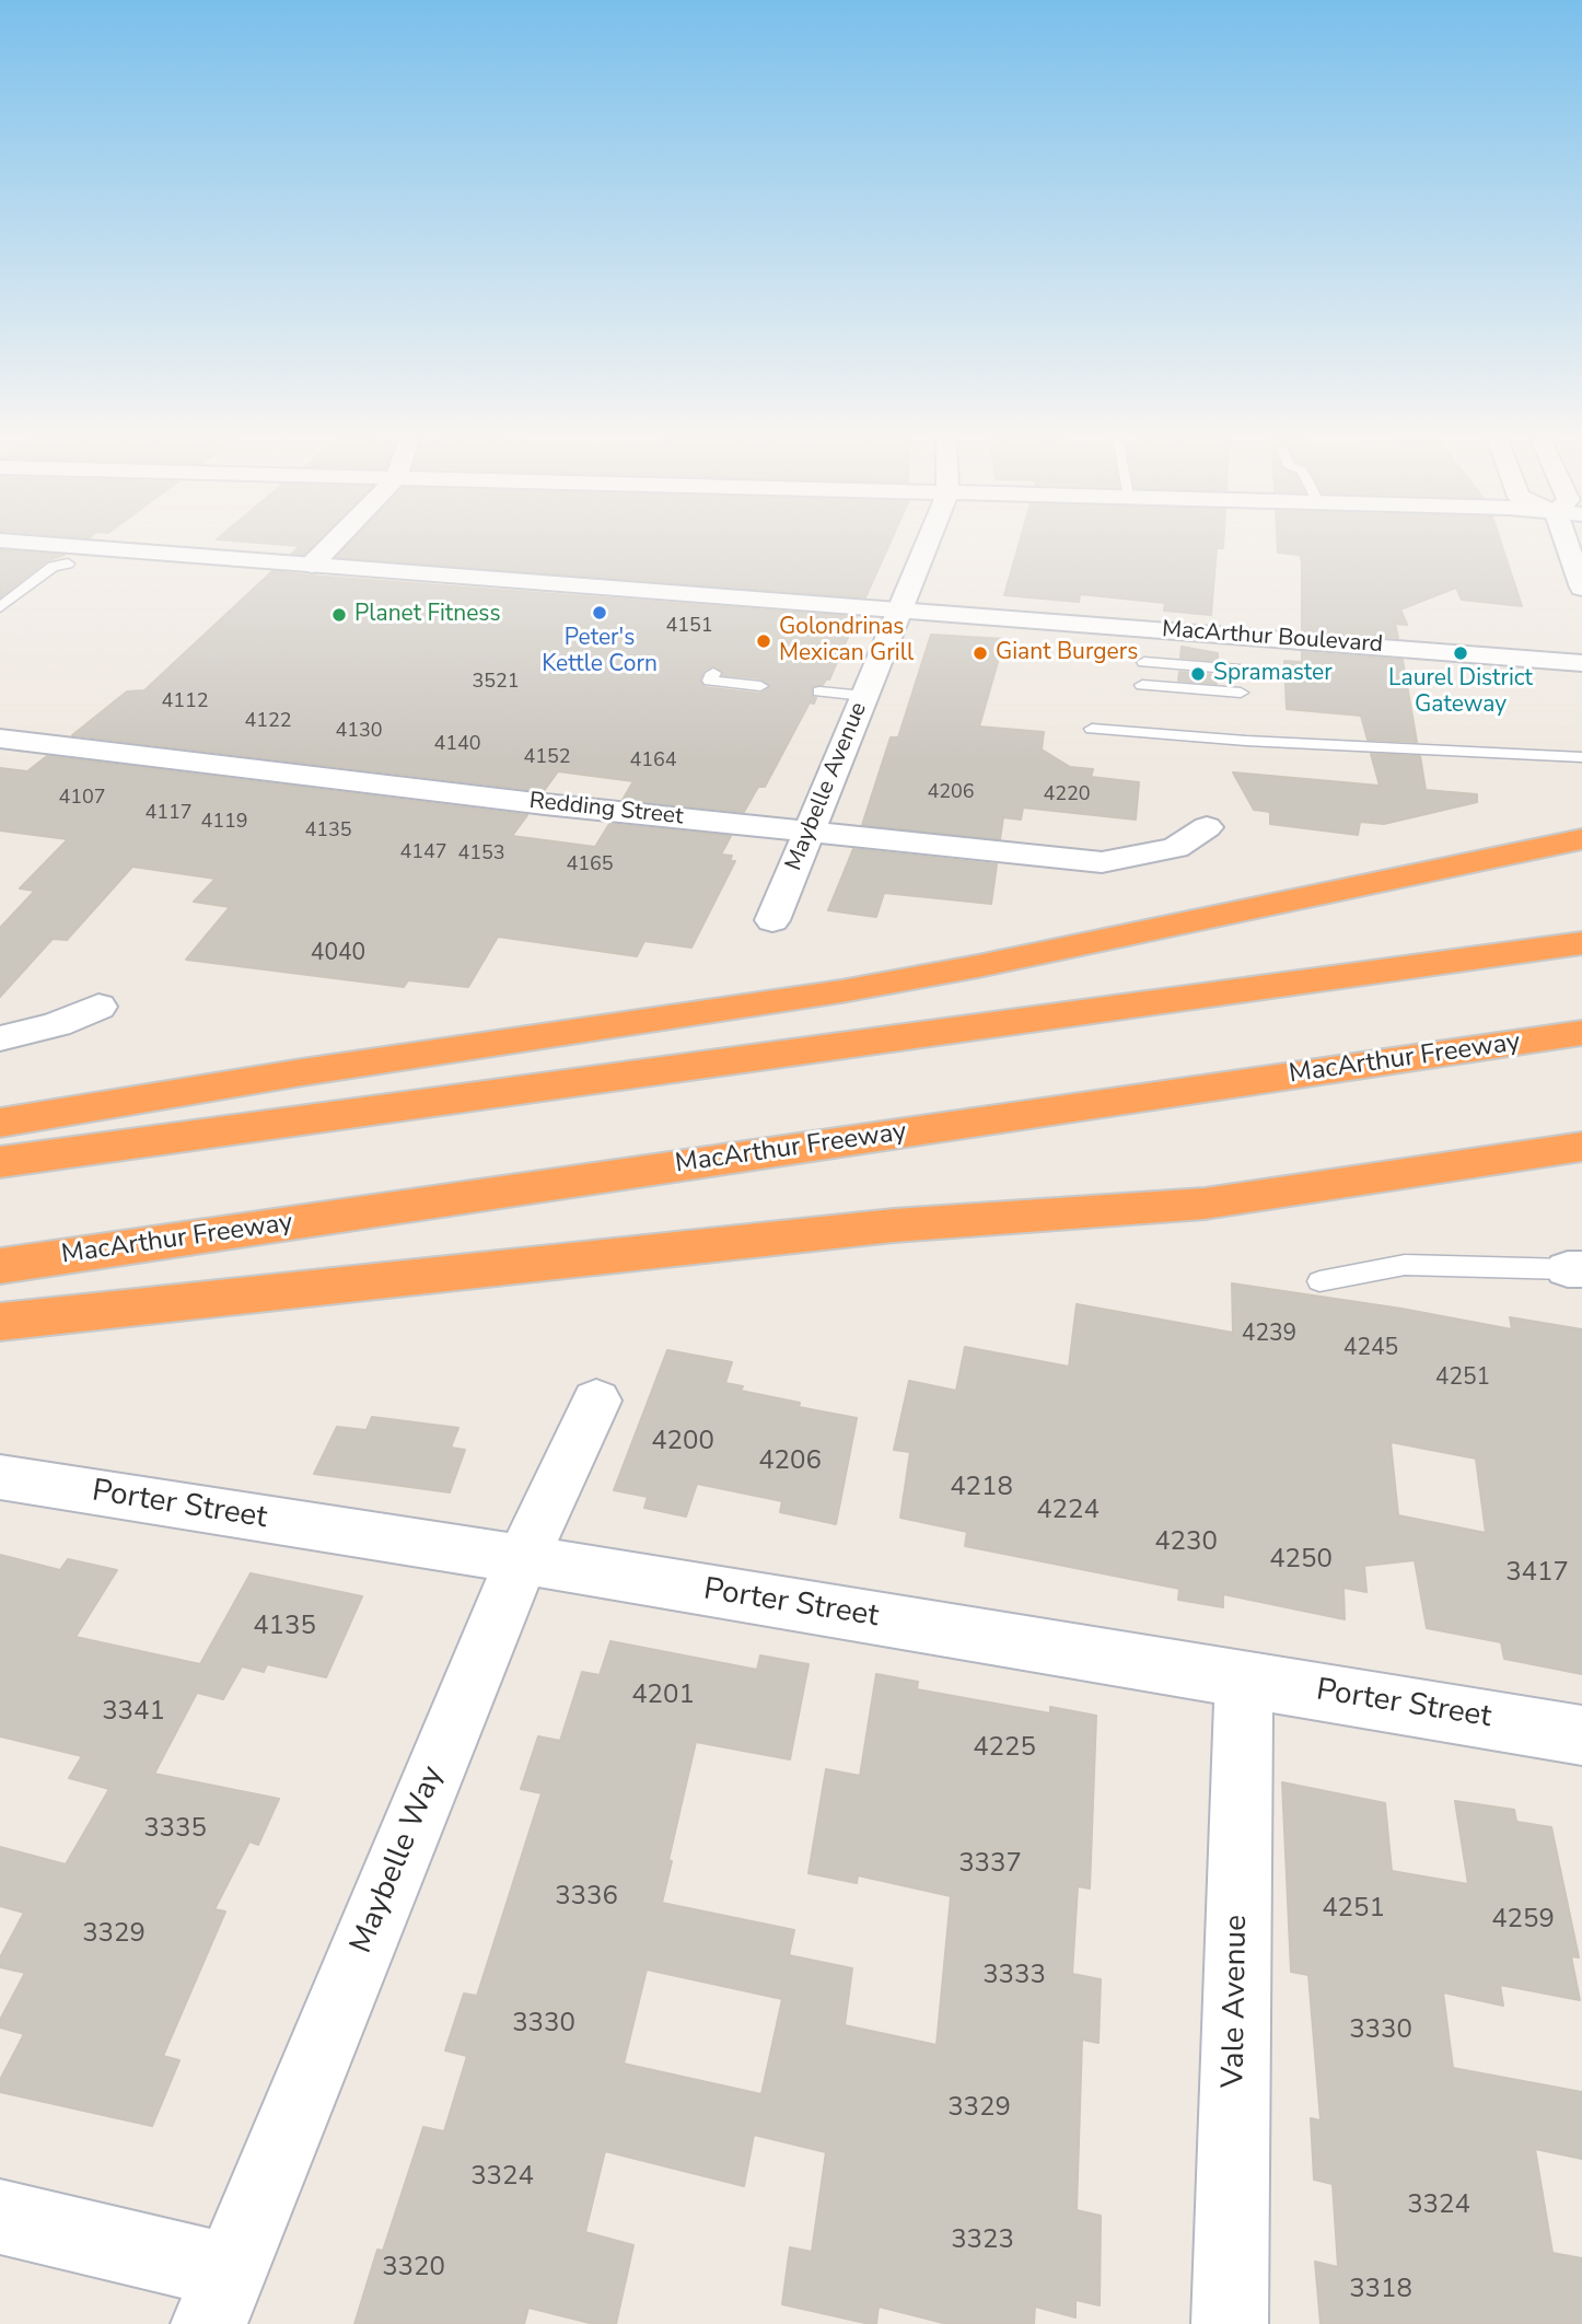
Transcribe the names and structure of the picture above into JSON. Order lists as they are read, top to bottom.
{
  "streets": {
    "highway": ["MacArthur Freeway"],
    "street": [
      "MacArthur Boulevard",
      "Maybelle Avenue",
      "Redding Street",
      "Porter Street",
      "Maybelle Way",
      "Vale Avenue"
    ]
  },
  "crossings": [
    ["MacArthur Boulevard", "Maybelle Avenue"],
    ["Maybelle Avenue", "Redding Street"],
    ["Porter Street", "Maybelle Way"],
    ["Porter Street", "Vale Avenue"]
  ],
  "places": [
    "Peter's Kettle Corn",
    "Planet Fitness",
    "Golondrinas Mexican Grill",
    "Giant Burgers",
    "Laurel District Gateway",
    "Spramaster"
  ],
  "house_numbers": [
    "4151",
    "3521",
    "4112",
    "4122",
    "4130",
    "4140",
    "4152",
    "4164",
    "4206",
    "4220",
    "4107",
    "4117",
    "4119",
    "4135",
    "4147",
    "4153",
    "4165",
    "4040",
    "4239",
    "4245",
    "4251",
    "4200",
    "4206",
    "4218",
    "4224",
    "4230",
    "4250",
    "3417",
    "4135",
    "4201",
    "3341",
    "4225",
    "3335",
    "3337",
    "3336",
    "4251",
    "4259",
    "3329",
    "3333",
    "3330",
    "3330",
    "3329",
    "3324",
    "3324",
    "3323",
    "3320",
    "3318"
  ]
}
